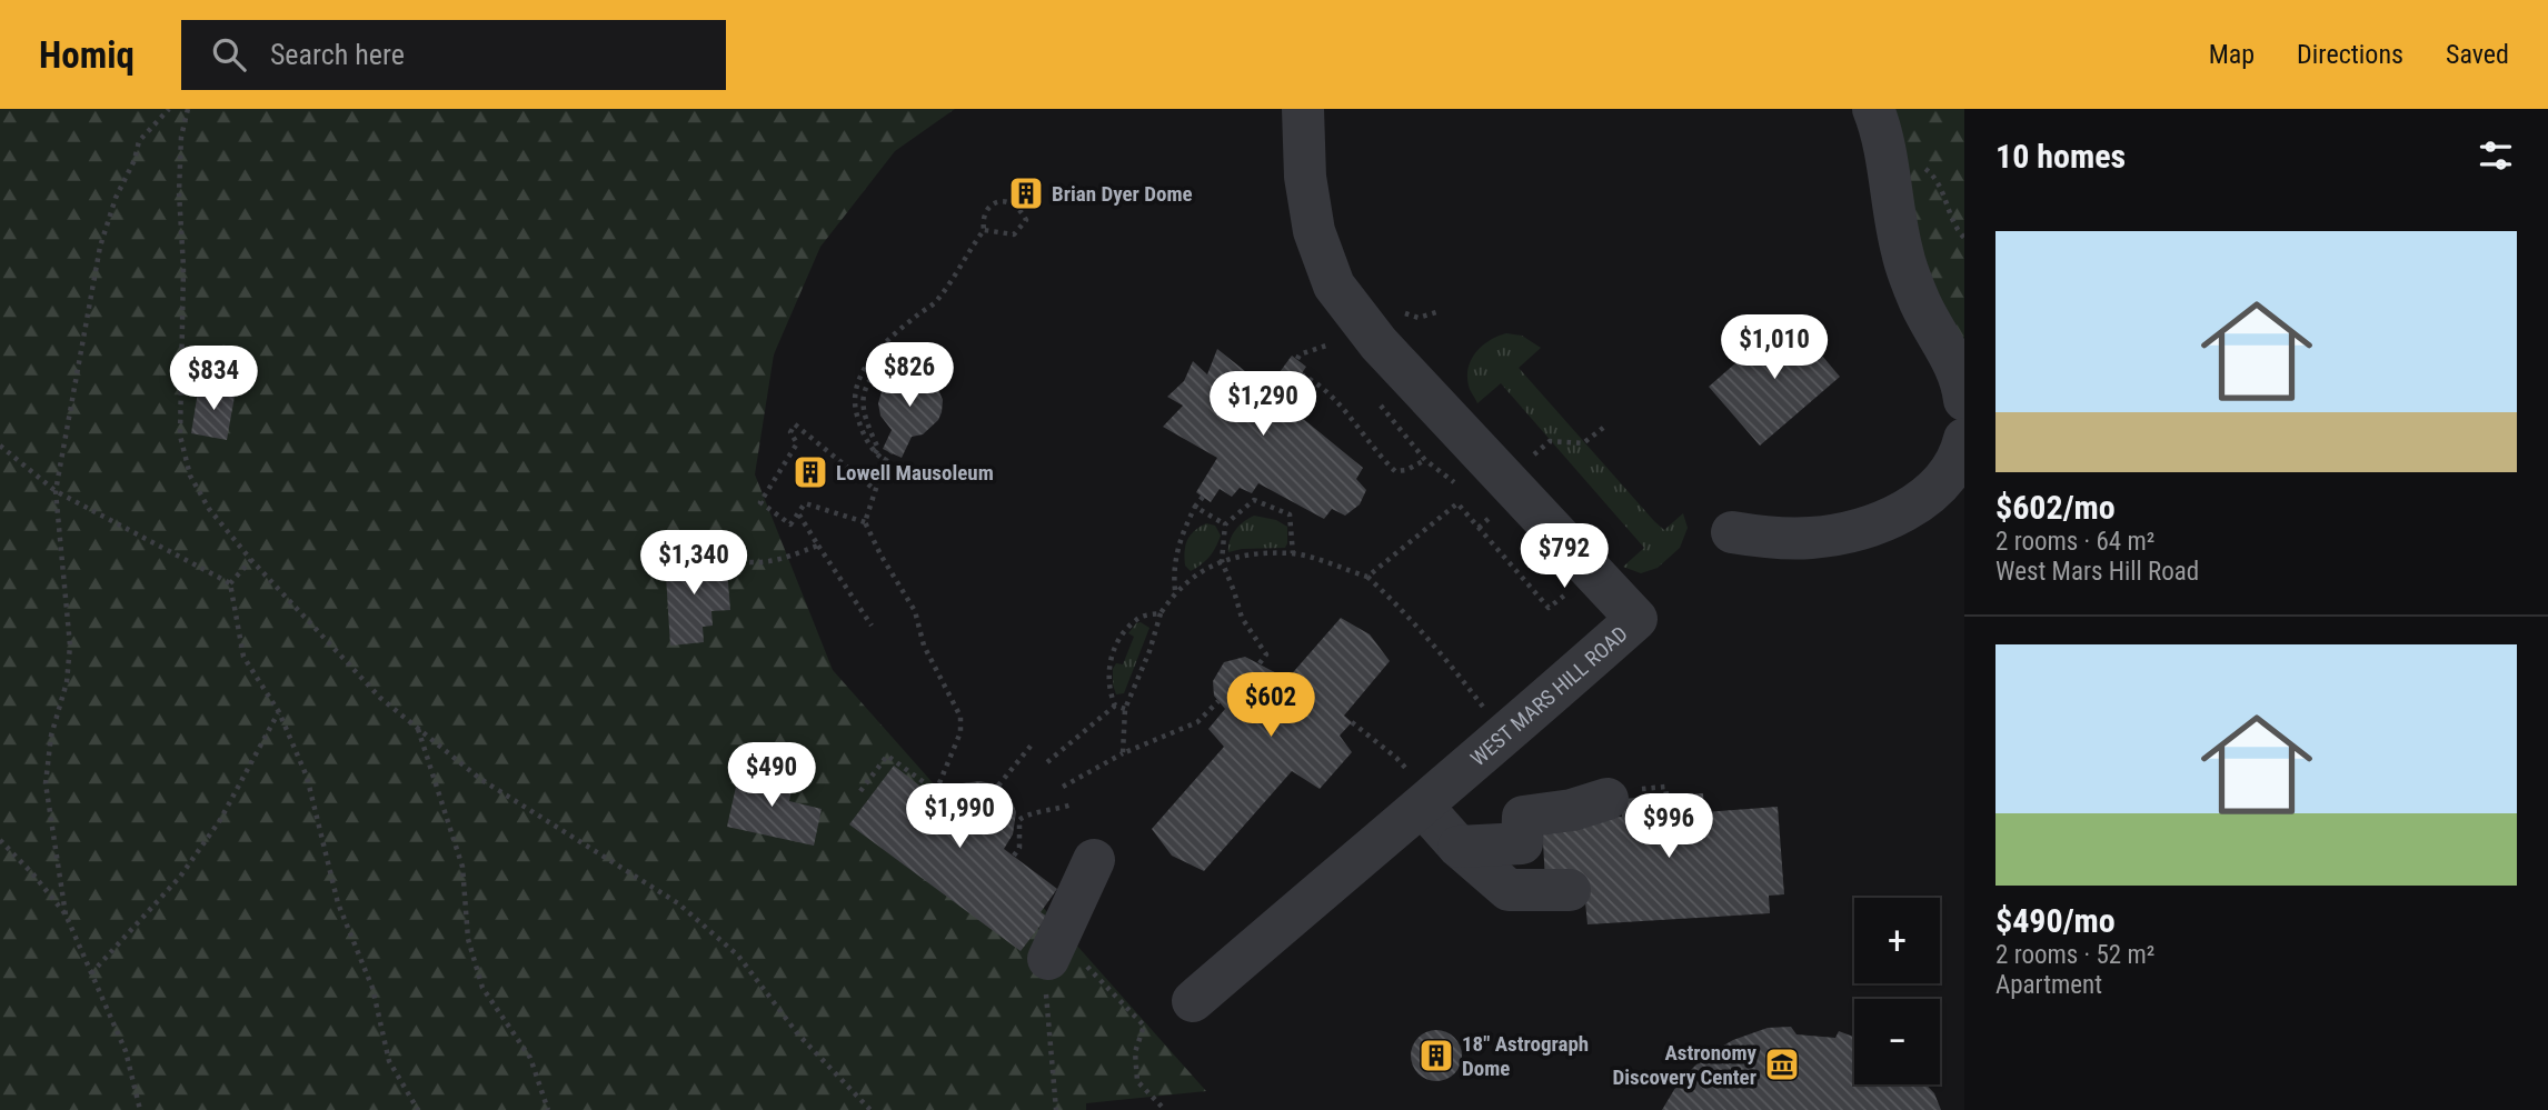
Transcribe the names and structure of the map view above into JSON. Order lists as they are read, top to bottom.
{
  "streets": {
    "street": ["WEST MARS HILL ROAD"]
  },
  "places": {
    "building": ["Brian Dyer Dome", "Lowell Mausoleum", "18″ Astrograph Dome"],
    "museum": ["Astronomy Discovery Center"]
  },
  "page": {
    "header": "Homiq",
    "search": "Search here",
    "nav": ["Map", "Directions", "Saved"],
    "heading": "10 homes",
    "list": [
      {
        "name": "$602/mo",
        "note": "2 rooms · 64 m² · West Mars Hill Road"
      },
      {
        "name": "$490/mo",
        "note": "2 rooms · 52 m² · Apartment"
      }
    ],
    "price": [
      "$1,010",
      "$826",
      "$834",
      "$1,290",
      "$792",
      "$1,340",
      "$602",
      "$490",
      "$1,990",
      "$996"
    ],
    "map_buttons": ["+", "−"]
  }
}
